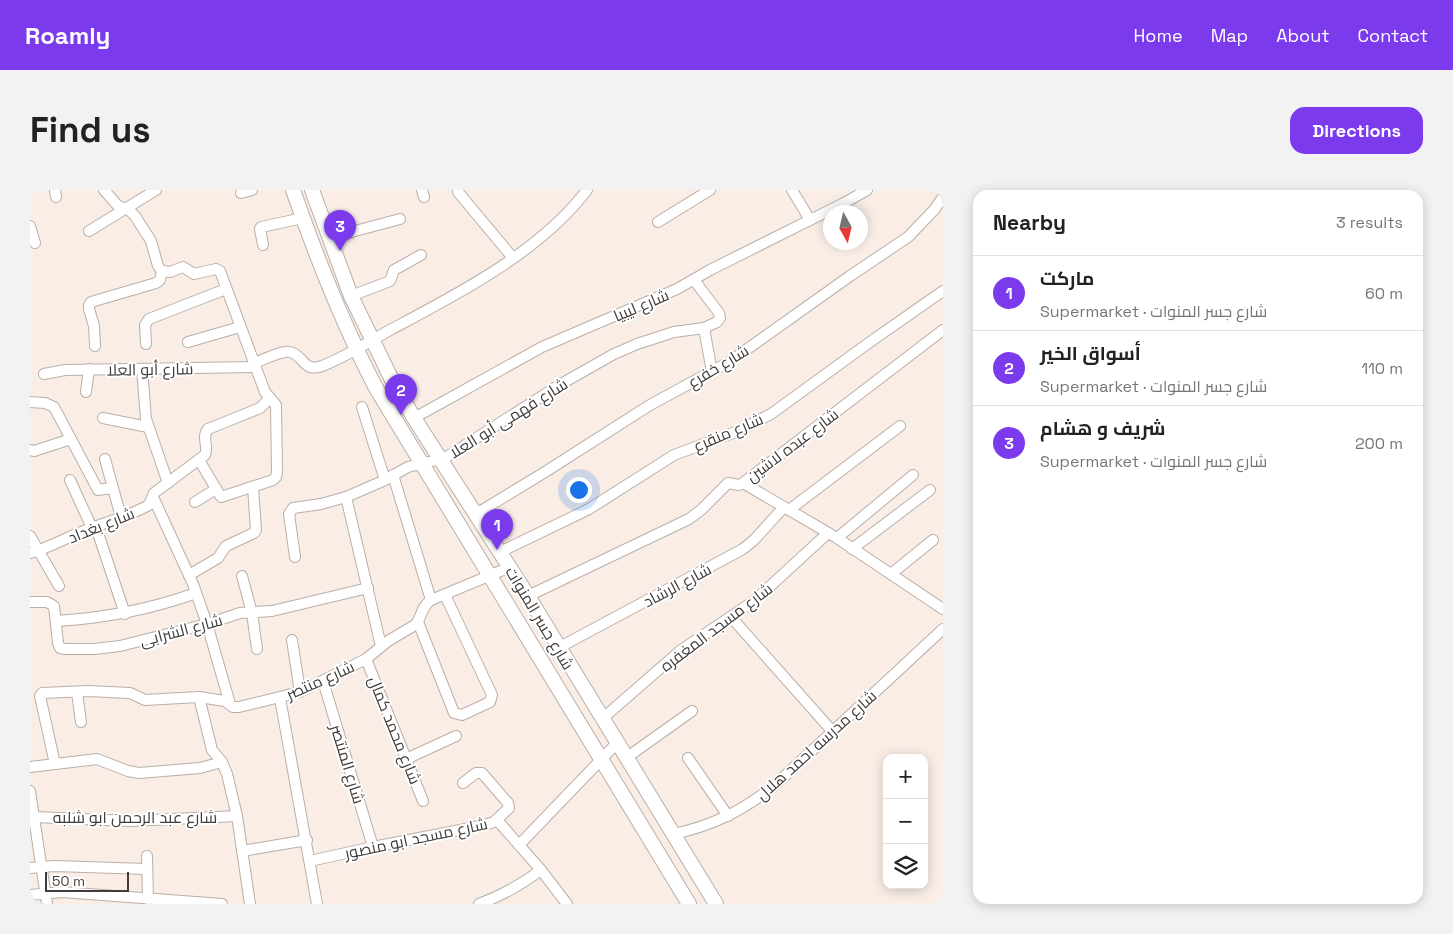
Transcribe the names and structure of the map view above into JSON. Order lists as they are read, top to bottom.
{
  "streets": {
    "street": [
      "شارع ليبيا",
      "شارع خفرع",
      "شارع أبو العلا",
      "شارع فهمى أبو العلا",
      "شارع منقرع",
      "شارع عبده لاشين",
      "شارع بغداد",
      "شارع الرشاد",
      "شارع جسر المنوات",
      "شارع مسجد المغفره",
      "شارع الشرابى",
      "شارع منتصر",
      "شارع محمد كمال",
      "شارع مدرسه احمد هلال",
      "شارع المنتصر",
      "شارع عبد الرحمن ابو شلبه",
      "شارع مسجد ابو منصور"
    ]
  },
  "crossings": [
    ["شارع ليبيا", "شارع جسر المنوات"],
    ["شارع خفرع", "شارع جسر المنوات"],
    ["شارع فهمى أبو العلا", "شارع جسر المنوات"],
    ["شارع منقرع", "شارع جسر المنوات"],
    ["شارع عبده لاشين", "شارع جسر المنوات"],
    ["شارع الرشاد", "شارع جسر المنوات"],
    ["شارع جسر المنوات", "شارع مسجد المغفره"],
    ["شارع جسر المنوات", "شارع مدرسه احمد هلال"],
    ["شارع منتصر", "شارع محمد كمال"],
    ["شارع منتصر", "شارع المنتصر"],
    ["شارع المنتصر", "شارع مسجد ابو منصور"]
  ],
  "scale_bar": "50 m",
  "north": "bottom",
  "page": {
    "header": "Roamly",
    "nav": [
      "Home",
      "Map",
      "About",
      "Contact"
    ],
    "buttons": "Directions",
    "title": "Find us",
    "heading": ["Nearby", "3 results"],
    "pins": ["3", "2", "1"],
    "list": [
      {
        "mark": "1",
        "name": "ماركت",
        "note": "Supermarket · شارع جسر المنوات",
        "value": "60 m"
      },
      {
        "mark": "2",
        "name": "أسواق الخير",
        "note": "Supermarket · شارع جسر المنوات",
        "value": "110 m"
      },
      {
        "mark": "3",
        "name": "شريف و هشام",
        "note": "Supermarket · شارع جسر المنوات",
        "value": "200 m"
      }
    ],
    "map_buttons": ["+", "−"],
    "scale": "50 m"
  }
}
